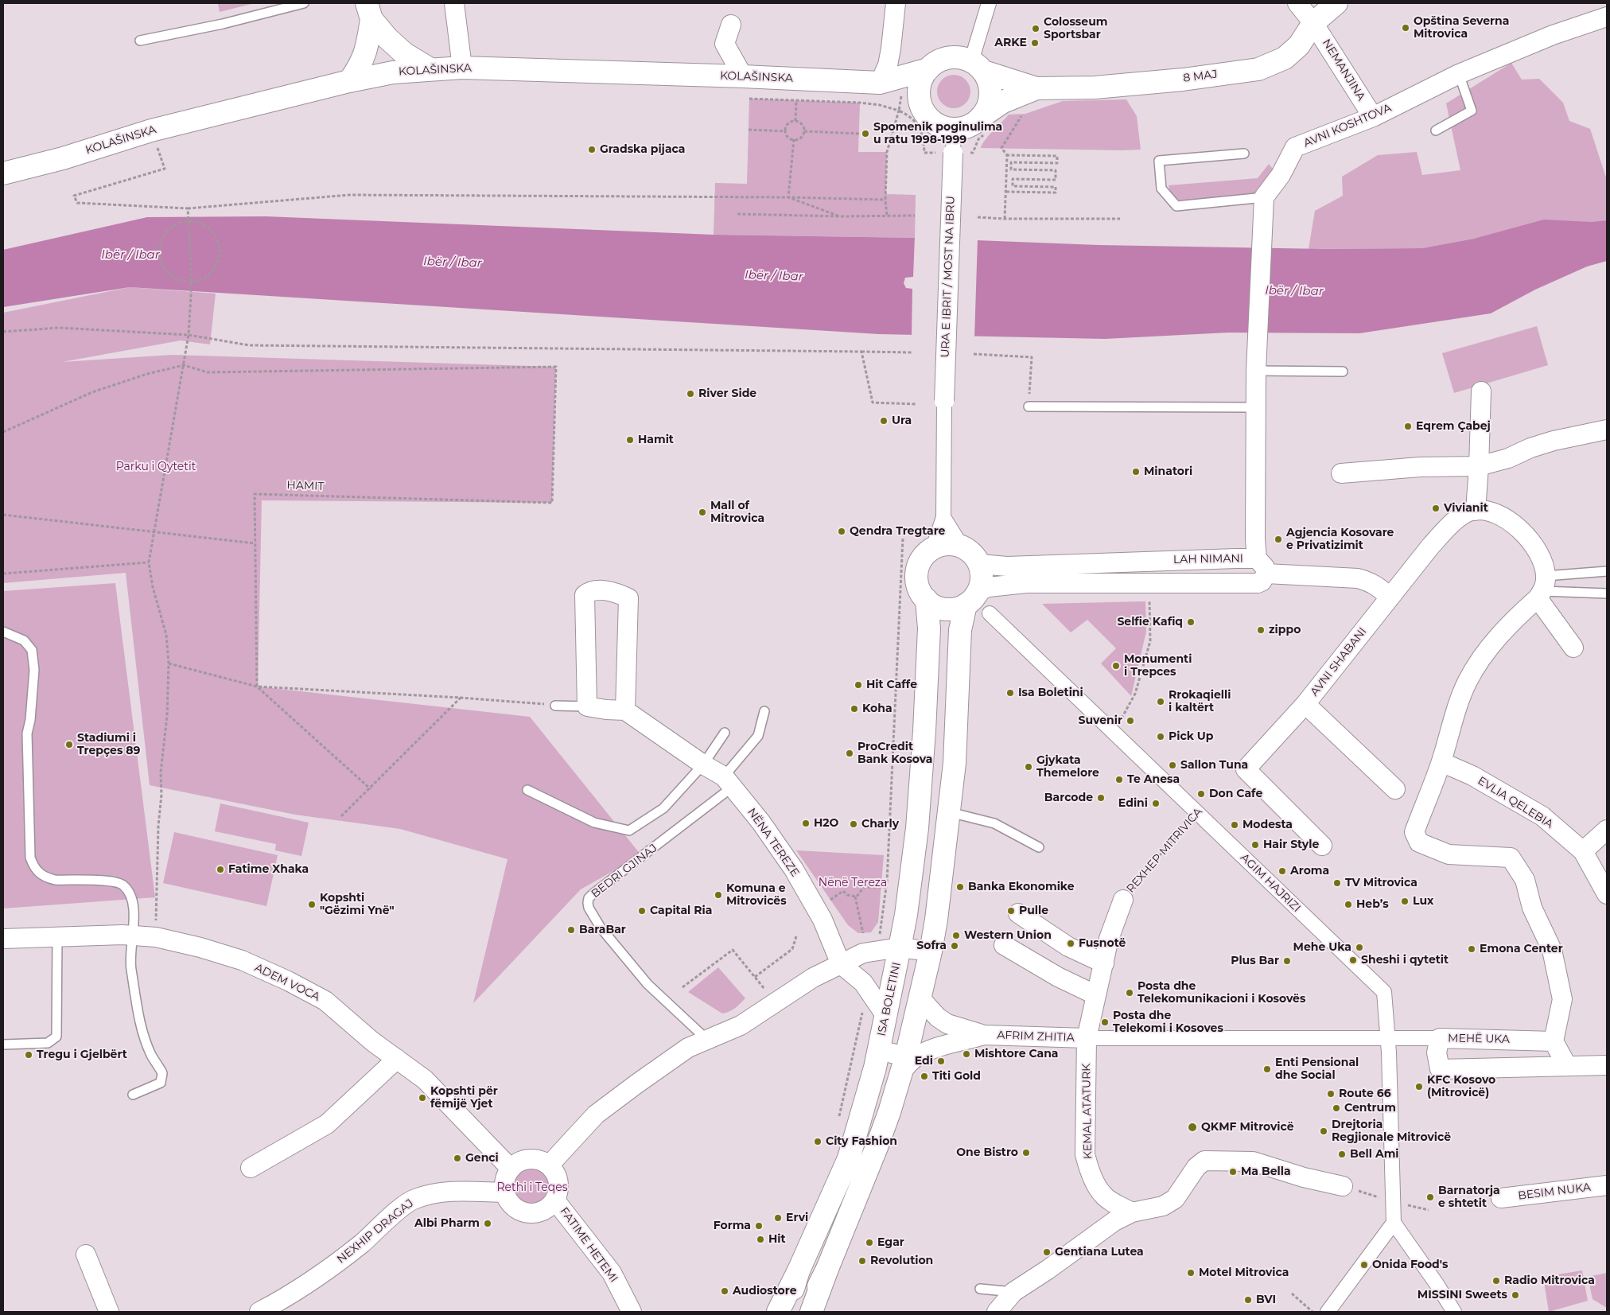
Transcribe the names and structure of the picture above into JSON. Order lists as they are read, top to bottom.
{
  "streets": {
    "street": [
      "KOLAŠINSKA",
      "NEMANJINA",
      "8 MAJ",
      "AVNI KOSHTOVA",
      "URA E IBRIT / MOST NA IBRU",
      "LAH NIMANI",
      "AVNI SHABANI",
      "EVLIA QELEBIA",
      "NËNA TEREZE",
      "REXHEP MITRIVICA",
      "AGIM HAJRIZI",
      "ADEM VOCA",
      "ISA BOLETINI",
      "AFRIM ZHITIA",
      "MEHË UKA",
      "KEMAL ATATURK",
      "BESIM NUKA",
      "NEXHIP DRAGAJ",
      "FATIME HETEMI"
    ],
    "lane": ["BEDRI GJINAJ"],
    "path": ["HAMIT"]
  },
  "crossings": [
    ["KOLAŠINSKA", "8 MAJ"],
    ["NEMANJINA", "8 MAJ"],
    ["NEMANJINA", "AVNI KOSHTOVA"],
    ["LAH NIMANI", "AVNI SHABANI"],
    ["LAH NIMANI", "ISA BOLETINI"],
    ["NËNA TEREZE", "BEDRI GJINAJ"],
    ["REXHEP MITRIVICA", "AGIM HAJRIZI"],
    ["REXHEP MITRIVICA", "AFRIM ZHITIA"],
    ["REXHEP MITRIVICA", "KEMAL ATATURK"],
    ["ADEM VOCA", "NEXHIP DRAGAJ"],
    ["ADEM VOCA", "FATIME HETEMI"],
    ["AFRIM ZHITIA", "KEMAL ATATURK"],
    ["NEXHIP DRAGAJ", "FATIME HETEMI"]
  ],
  "water": ["Ibër / Ibar"],
  "parks": ["Parku i Qytetit", "Nënë Tereza", "Rethi i Teqes"],
  "places": [
    "Opština Severna Mitrovica",
    "Colosseum Sportsbar",
    "ARKE",
    "Spomenik poginulima u ratu 1998-1999",
    "Gradska pijaca",
    "River Side",
    "Ura",
    "Eqrem Çabej",
    "Hamit",
    "Minatori",
    "Vivianit",
    "Mall of Mitrovica",
    "Qendra Tregtare",
    "Agjencia Kosovare e Privatizimit",
    "Selfie Kafiq",
    "zippo",
    "Monumenti i Trepces",
    "Hit Caffe",
    "Isa Boletini",
    "Rrokaqielli i kaltërt",
    "Koha",
    "Suvenir",
    "Pick Up",
    "Stadiumi i Trepçes 89",
    "ProCredit Bank Kosova",
    "Sallon Tuna",
    "Gjykata Themelore",
    "Te Anesa",
    "Don Cafe",
    "Barcode",
    "Edini",
    "H2O",
    "Charly",
    "Modesta",
    "Hair Style",
    "Fatime Xhaka",
    "Aroma",
    "TV Mitrovica",
    "Banka Ekonomike",
    "Komuna e Mitrovicës",
    "Lux",
    "Kopshti \"Gëzimi Ynë\"",
    "Heb’s",
    "Capital Ria",
    "Pulle",
    "BaraBar",
    "Western Union",
    "Fusnotë",
    "Sofra",
    "Mehe Uka",
    "Emona Center",
    "Sheshi i qytetit",
    "Plus Bar",
    "Posta dhe Telekomunikacioni i Kosovës",
    "Posta dhe Telekomi i Kosoves",
    "Mishtore Cana",
    "Tregu i Gjelbërt",
    "Edi",
    "Enti Pensional dhe Social",
    "Titi Gold",
    "KFC Kosovo (Mitrovicë)",
    "Route 66",
    "Kopshti për fëmijë Yjet",
    "Centrum",
    "QKMF Mitrovicë",
    "Drejtoria Regjionale Mitrovicë",
    "City Fashion",
    "One Bistro",
    "Bell Ami",
    "Genci",
    "Ma Bella",
    "Barnatorja e shtetit",
    "Ervi",
    "Albi Pharm",
    "Forma",
    "Hit",
    "Egar",
    "Gentiana Lutea",
    "Revolution",
    "Onida Food's",
    "Motel Mitrovica",
    "Radio Mitrovica",
    "Audiostore",
    "MISSINI Sweets",
    "BVI"
  ]
}
